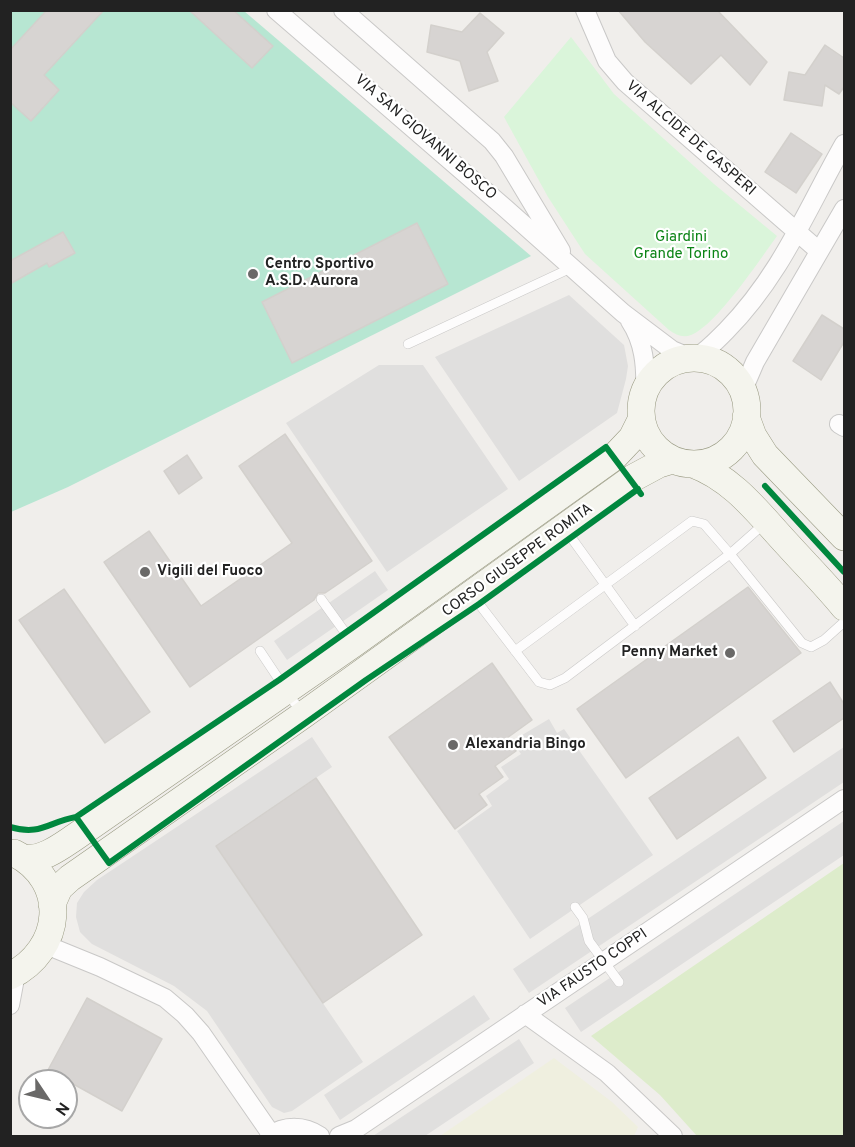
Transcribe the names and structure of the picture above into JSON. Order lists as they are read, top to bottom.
{
  "streets": {
    "main road": ["CORSO GIUSEPPE ROMITA"],
    "street": ["VIA SAN GIOVANNI BOSCO", "VIA ALCIDE DE GASPERI", "VIA FAUSTO COPPI"]
  },
  "parks": ["Giardini Grande Torino"],
  "places": [
    "Centro Sportivo A.S.D. Aurora",
    "Vigili del Fuoco",
    "Penny Market",
    "Alexandria Bingo"
  ],
  "north": "bottom right"
}
